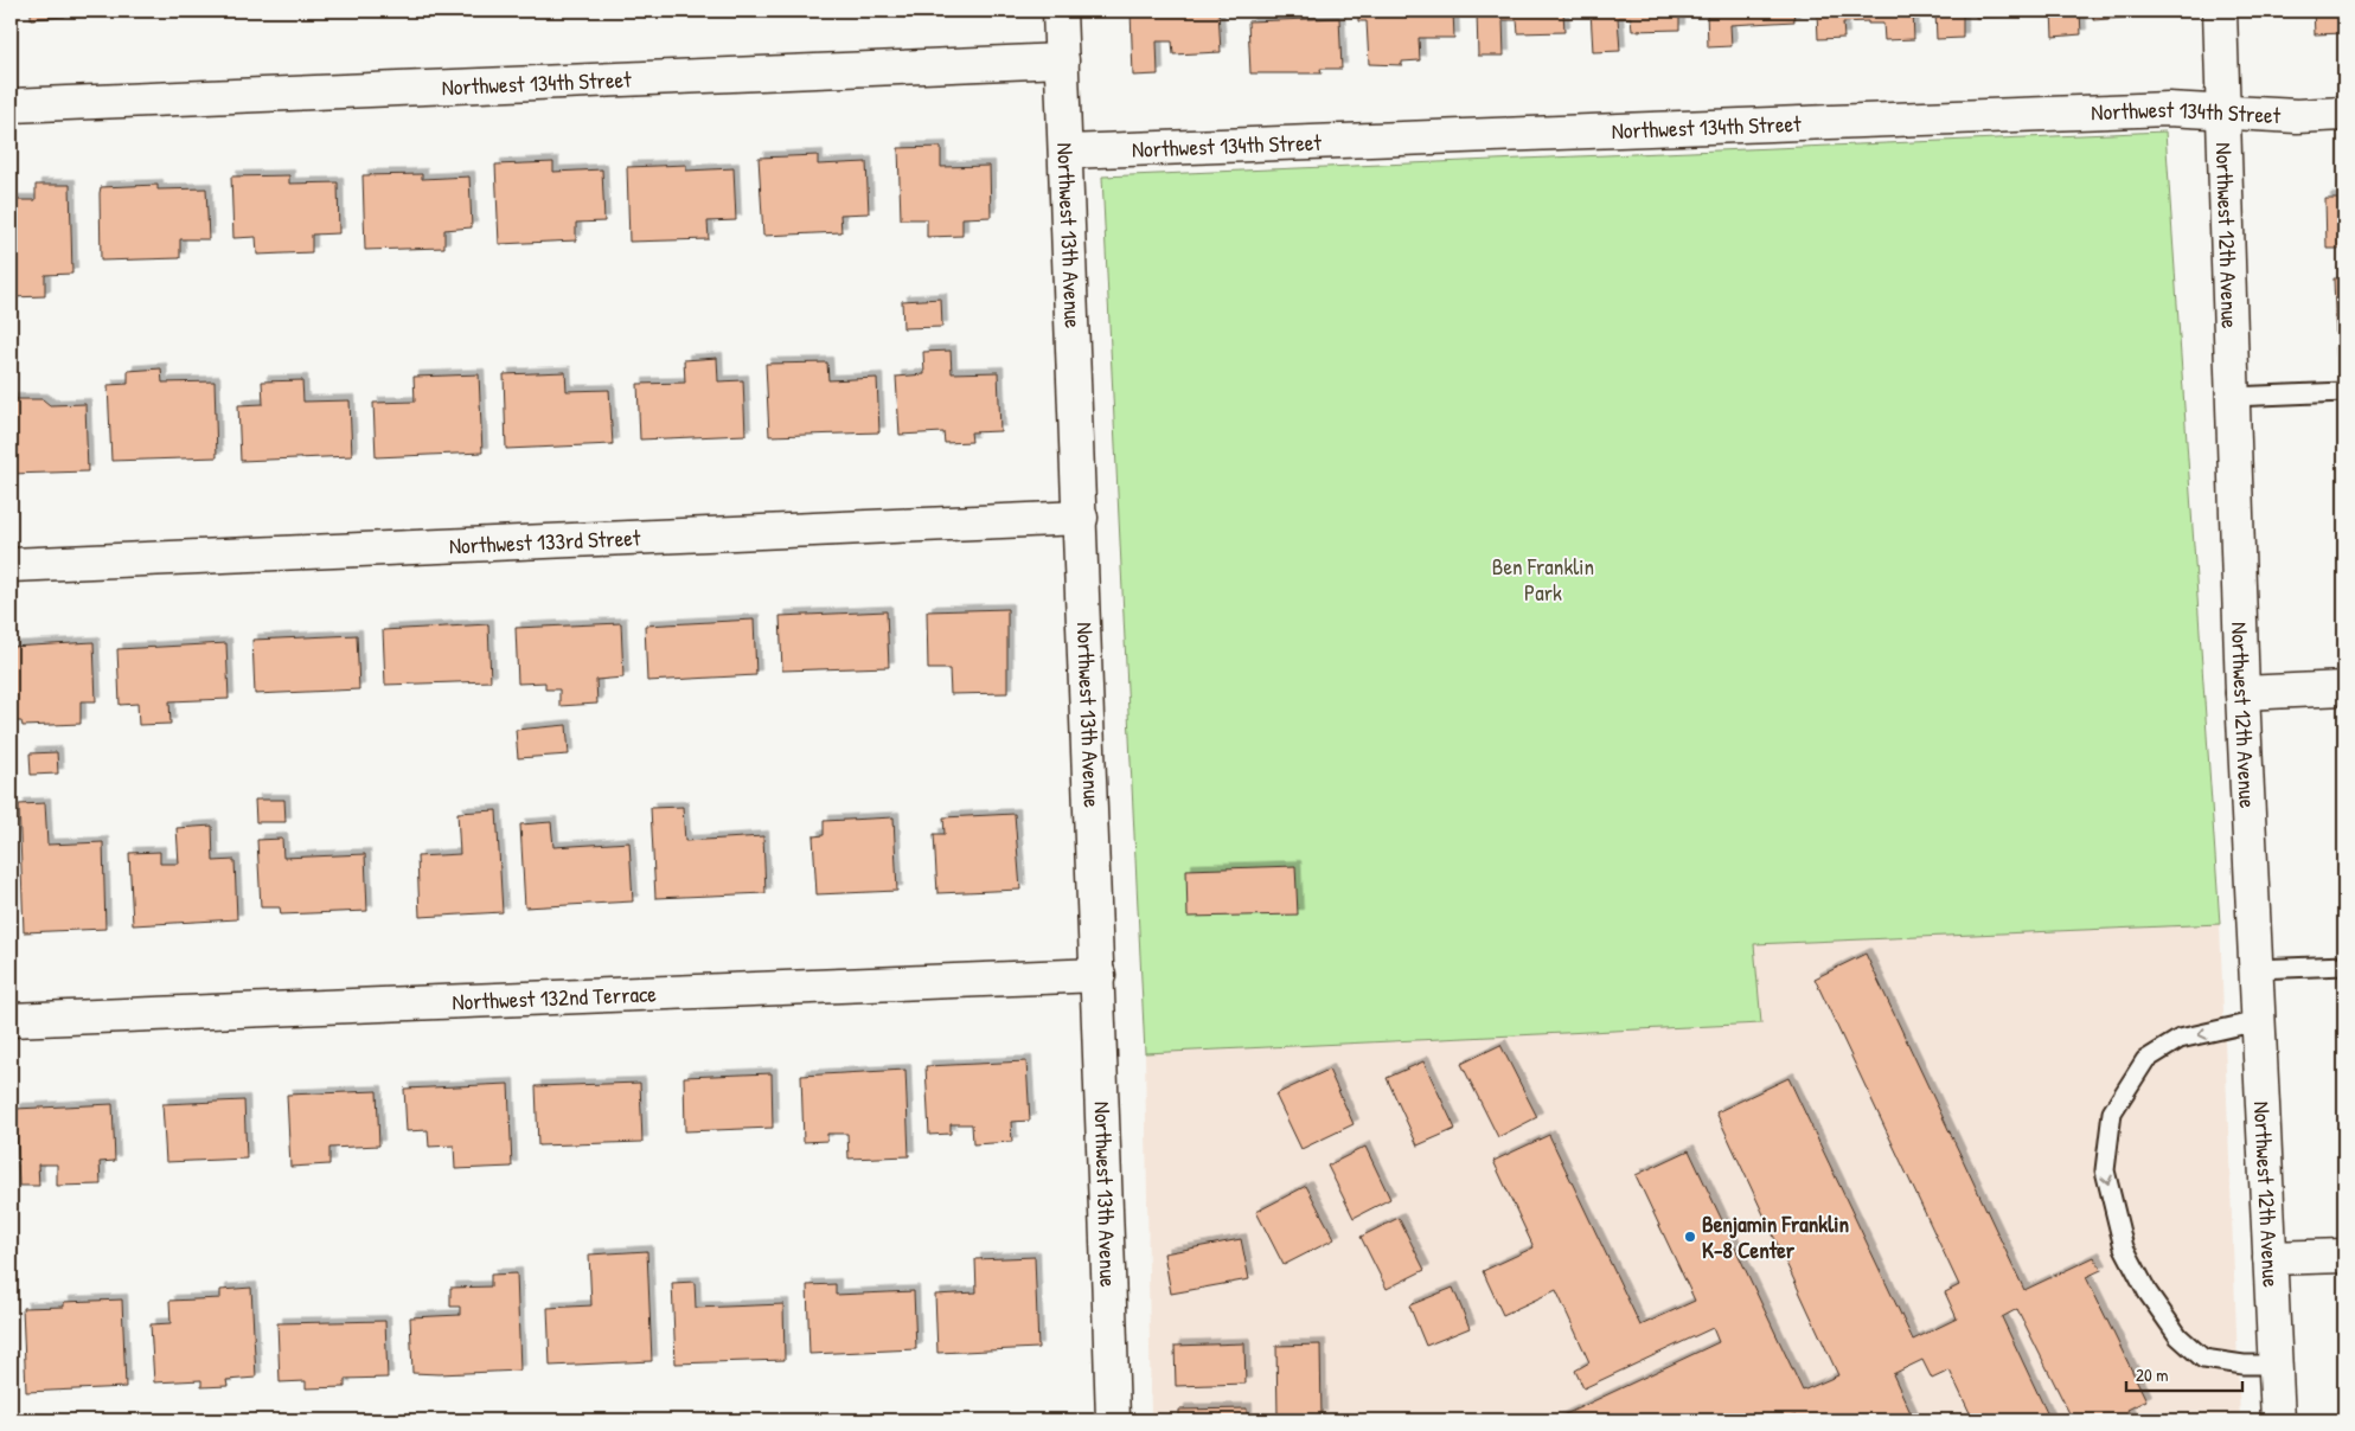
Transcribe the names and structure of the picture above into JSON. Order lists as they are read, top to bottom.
{
  "streets": {
    "street": [
      "Northwest 134th Street",
      "Northwest 13th Avenue",
      "Northwest 12th Avenue",
      "Northwest 133rd Street",
      "Northwest 132nd Terrace"
    ]
  },
  "crossings": [
    ["Northwest 134th Street", "Northwest 13th Avenue"],
    ["Northwest 134th Street", "Northwest 12th Avenue"],
    ["Northwest 13th Avenue", "Northwest 133rd Street"],
    ["Northwest 13th Avenue", "Northwest 132nd Terrace"]
  ],
  "parks": ["Ben Franklin Park"],
  "places": ["Benjamin Franklin K-8 Center"],
  "scale_bar": "20 m"
}
